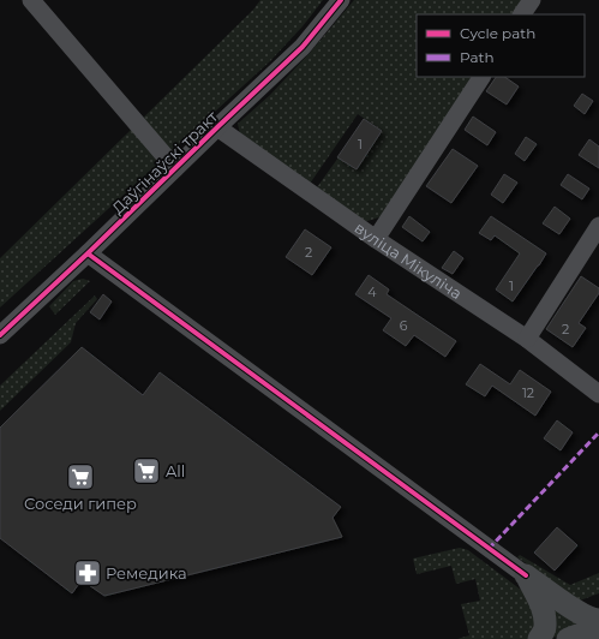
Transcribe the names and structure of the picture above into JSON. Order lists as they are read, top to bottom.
{
  "streets": {
    "street": ["Даўгінаўскі тракт", "вуліца Мікуліча"]
  },
  "crossings": [
    ["Даўгінаўскі тракт", "вуліца Мікуліча"]
  ],
  "places": {
    "supermarket": ["All", "Соседи гипер"],
    "pharmacy": ["Ремедика"]
  },
  "house_numbers": [
    "1",
    "2",
    "1",
    "4",
    "6",
    "2",
    "12"
  ],
  "legend": ["Cycle path", "Path"]
}
